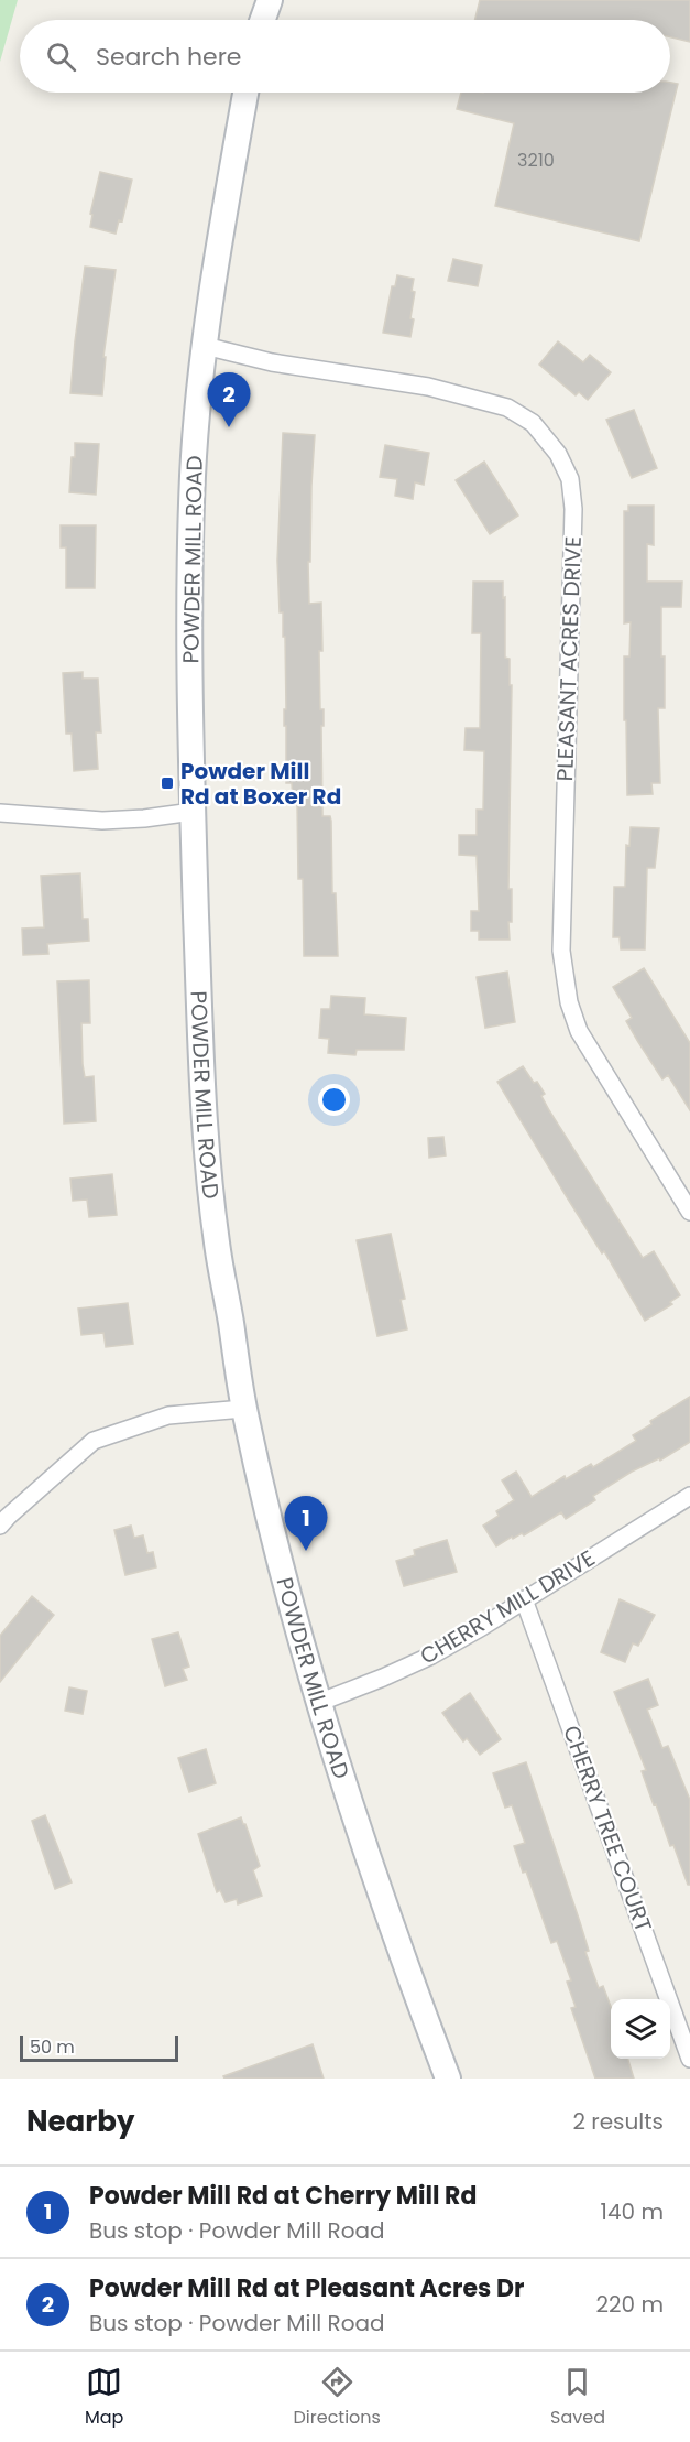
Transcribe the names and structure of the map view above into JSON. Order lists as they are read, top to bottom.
{
  "streets": {
    "main road": ["POWDER MILL ROAD"],
    "street": ["PLEASANT ACRES DRIVE", "CHERRY MILL DRIVE", "CHERRY TREE COURT"]
  },
  "crossings": [
    ["POWDER MILL ROAD", "PLEASANT ACRES DRIVE"],
    ["POWDER MILL ROAD", "CHERRY MILL DRIVE"],
    ["CHERRY MILL DRIVE", "CHERRY TREE COURT"]
  ],
  "places": {
    "transit": ["Powder Mill Rd at Boxer Rd"]
  },
  "house_numbers": ["3210"],
  "scale_bar": "50 m",
  "page": {
    "search": "Search here",
    "pins": ["2", "1"],
    "scale": "50 m",
    "heading": ["Nearby", "2 results"],
    "list": [
      {
        "mark": "1",
        "name": "Powder Mill Rd at Cherry Mill Rd",
        "note": "Bus stop · Powder Mill Road",
        "value": "140 m"
      },
      {
        "mark": "2",
        "name": "Powder Mill Rd at Pleasant Acres Dr",
        "note": "Bus stop · Powder Mill Road",
        "value": "220 m"
      }
    ],
    "nav": ["Map", "Directions", "Saved"]
  }
}
